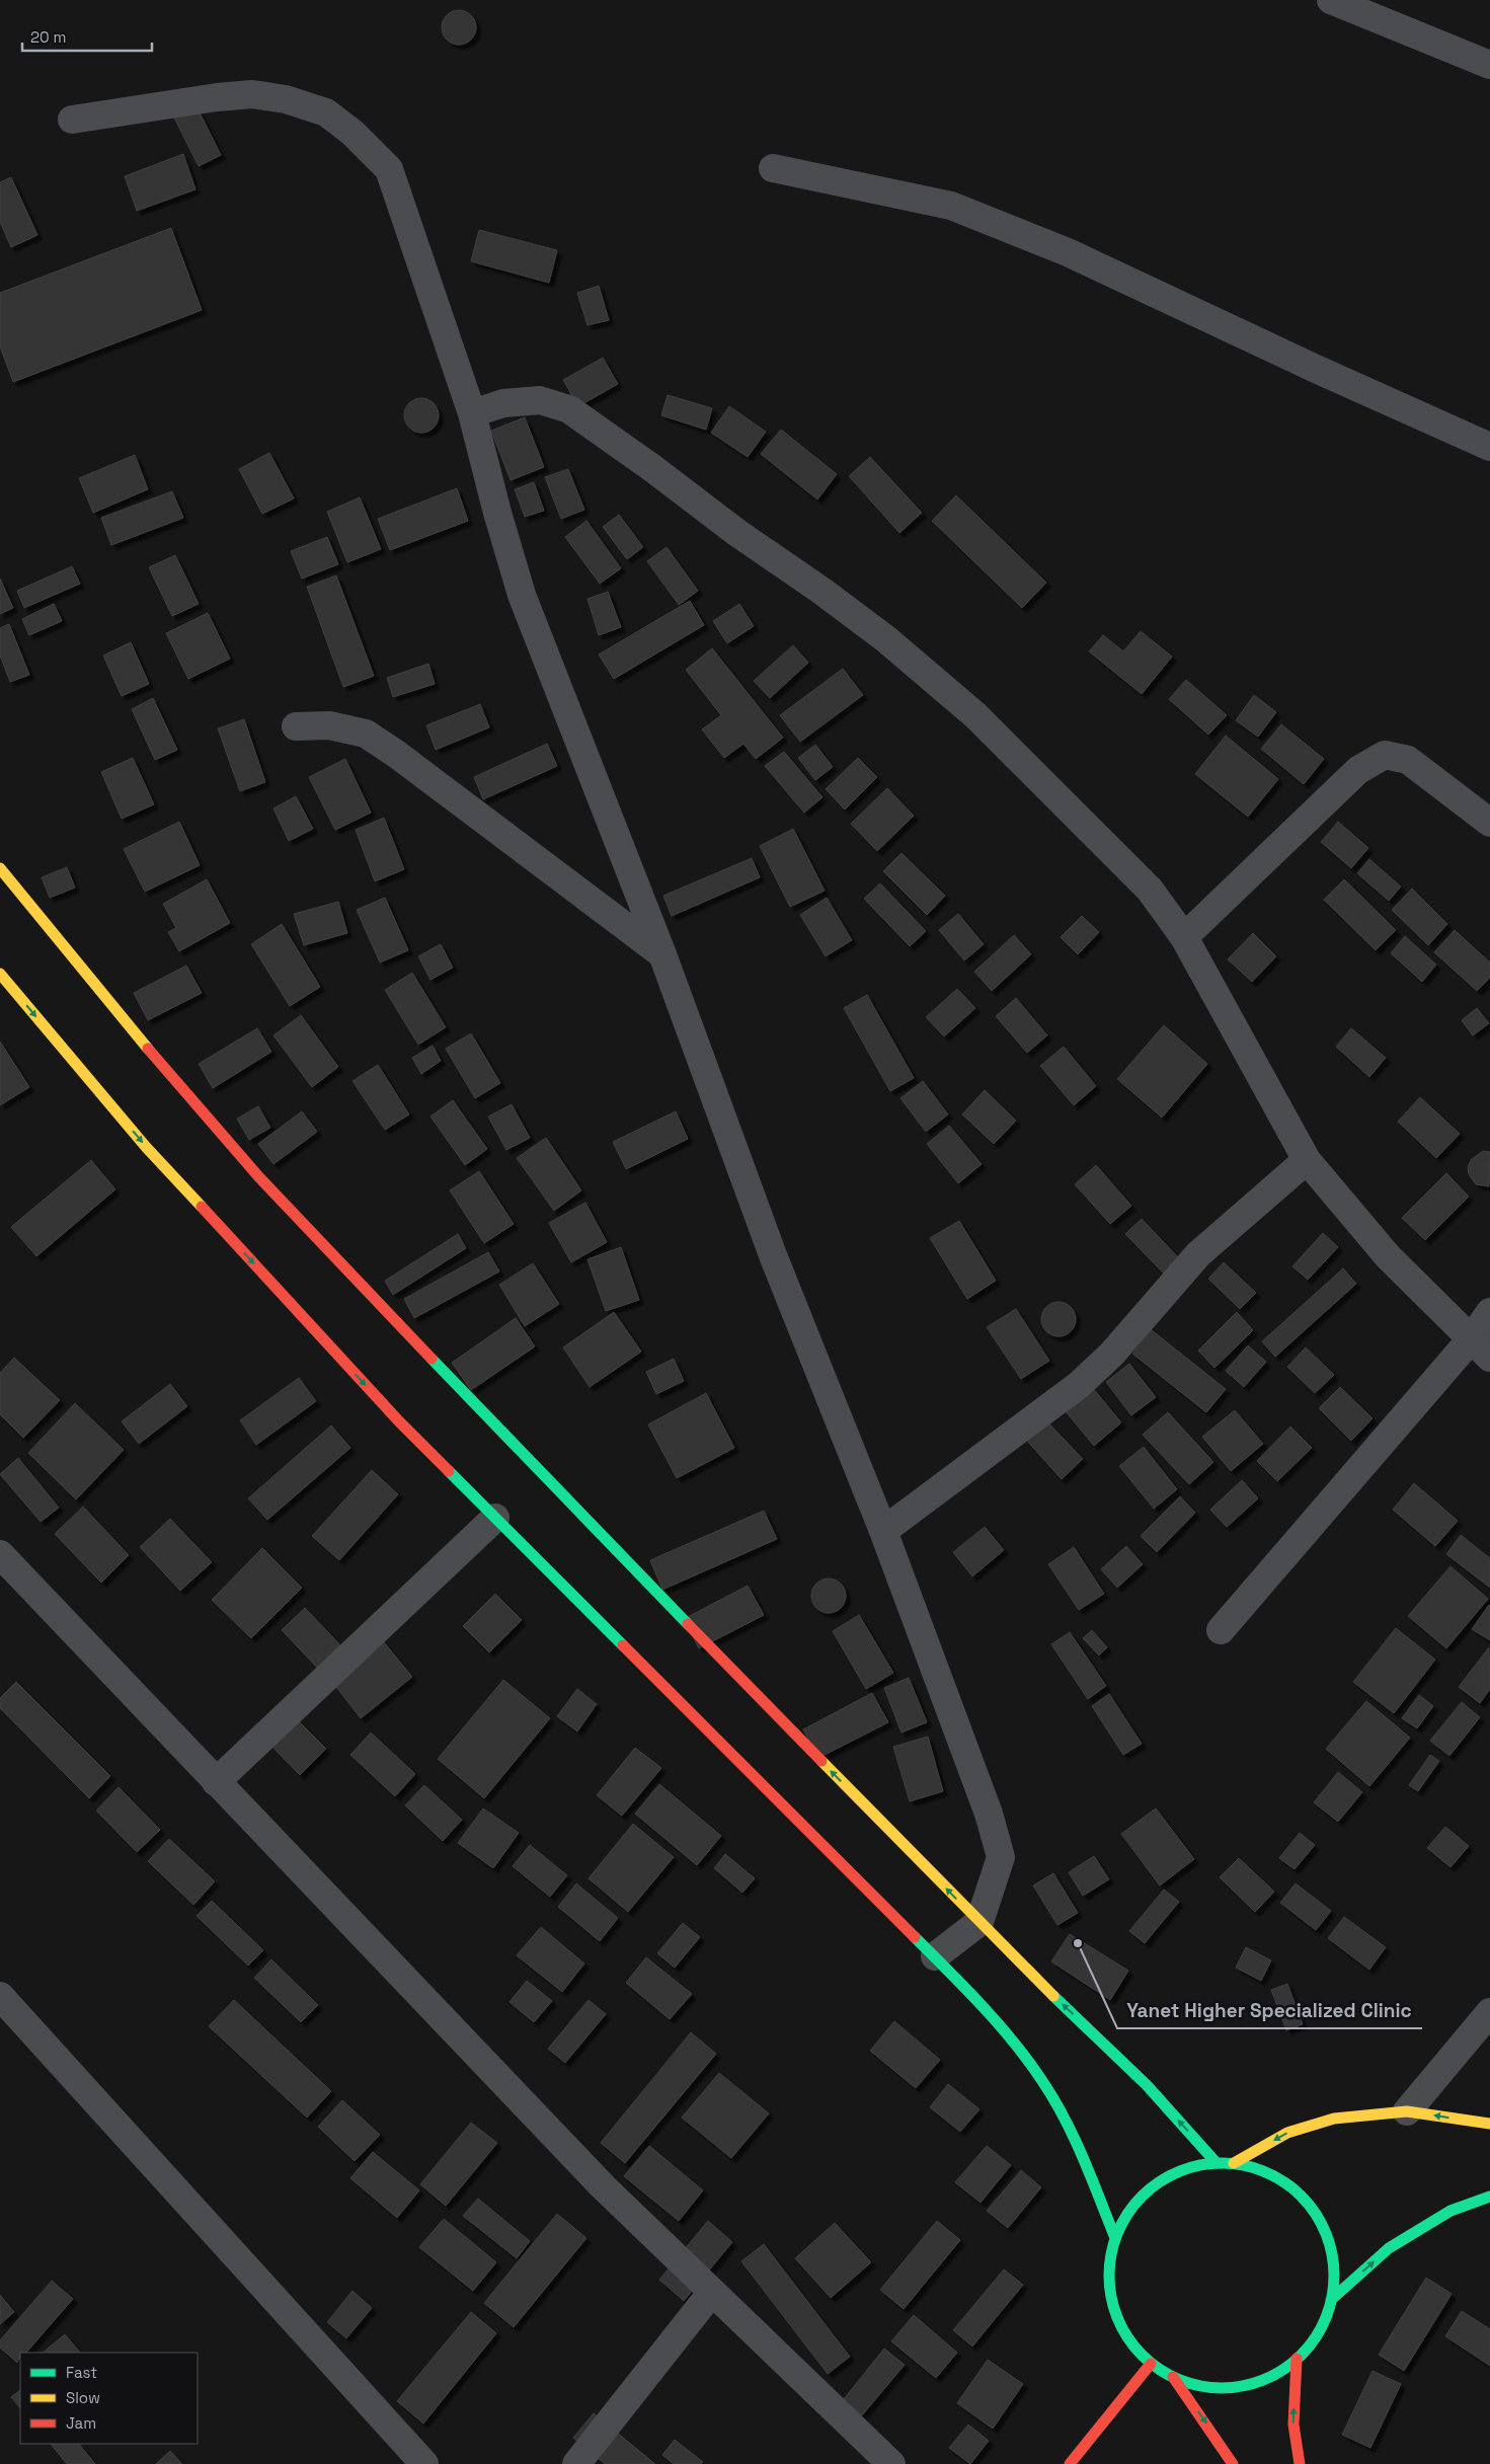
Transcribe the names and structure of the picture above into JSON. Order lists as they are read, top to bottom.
{
  "places": ["Yanet Higher Specialized Clinic"],
  "legend": ["Fast", "Slow", "Jam"],
  "scale_bar": "20 m"
}
